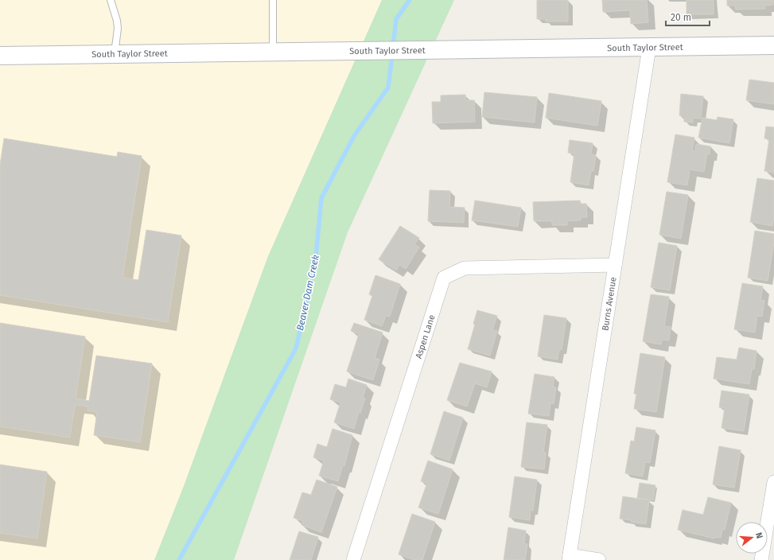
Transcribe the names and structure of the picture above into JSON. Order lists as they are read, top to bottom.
{
  "streets": {
    "street": ["South Taylor Street", "Burns Avenue", "Aspen Lane"]
  },
  "crossings": [
    ["South Taylor Street", "Burns Avenue"],
    ["Burns Avenue", "Aspen Lane"]
  ],
  "water": ["Beaver Dam Creek"],
  "scale_bar": "20 m",
  "north": "right"
}
